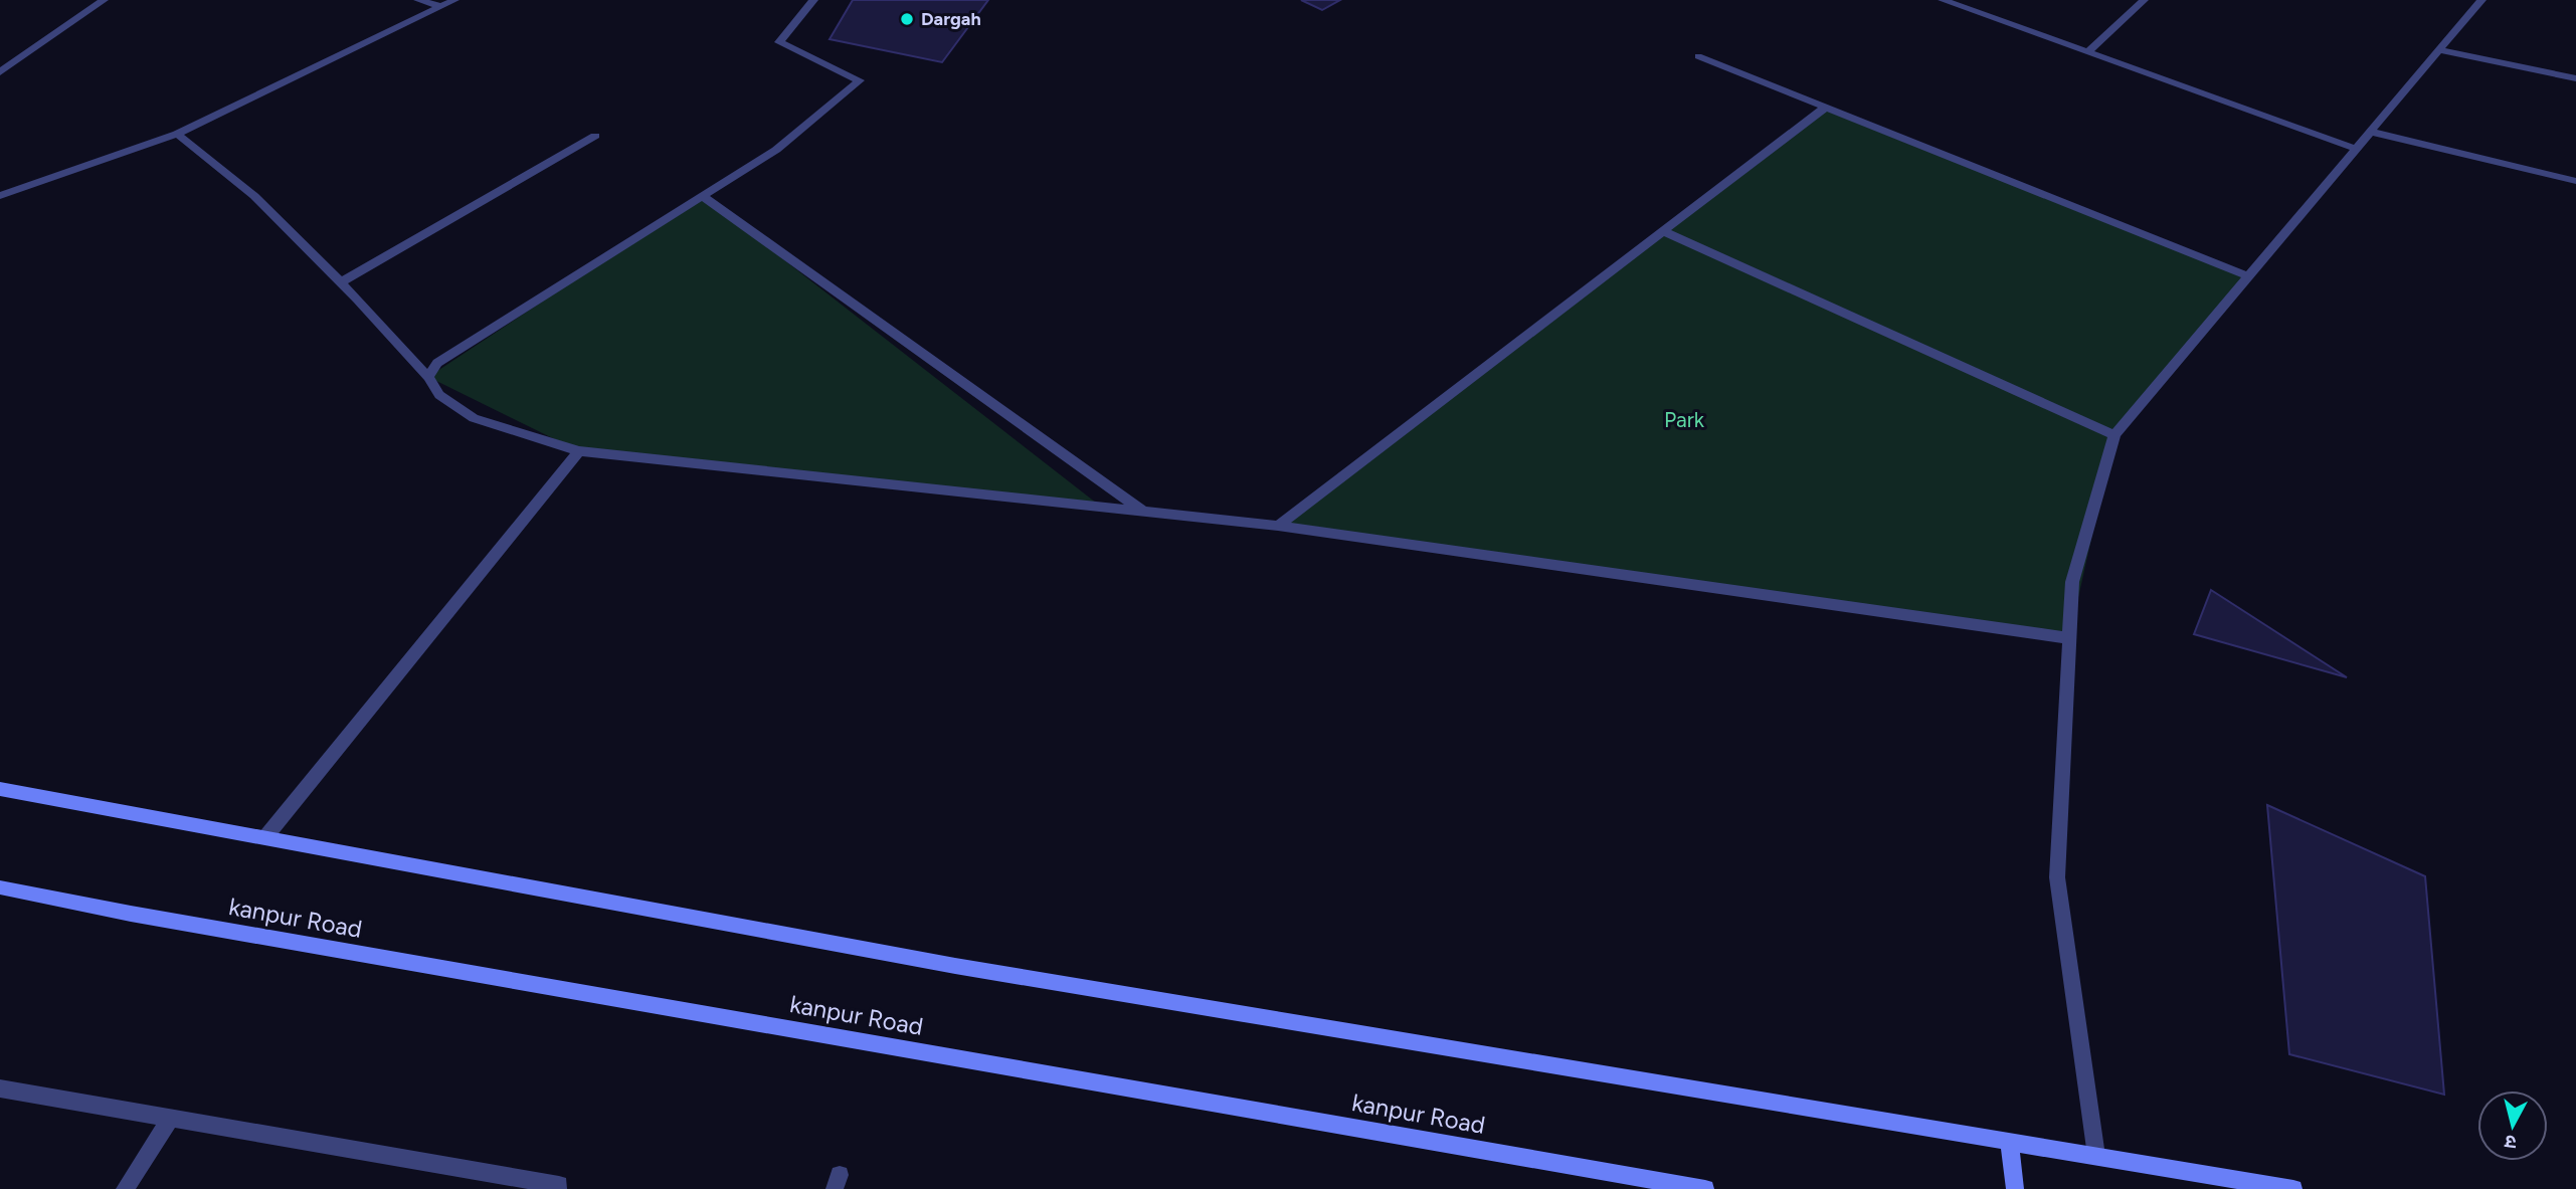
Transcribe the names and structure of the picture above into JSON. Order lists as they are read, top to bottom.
{
  "streets": {
    "street": ["kanpur Road"]
  },
  "parks": ["Park"],
  "places": ["Dargah"],
  "north": "bottom"
}
